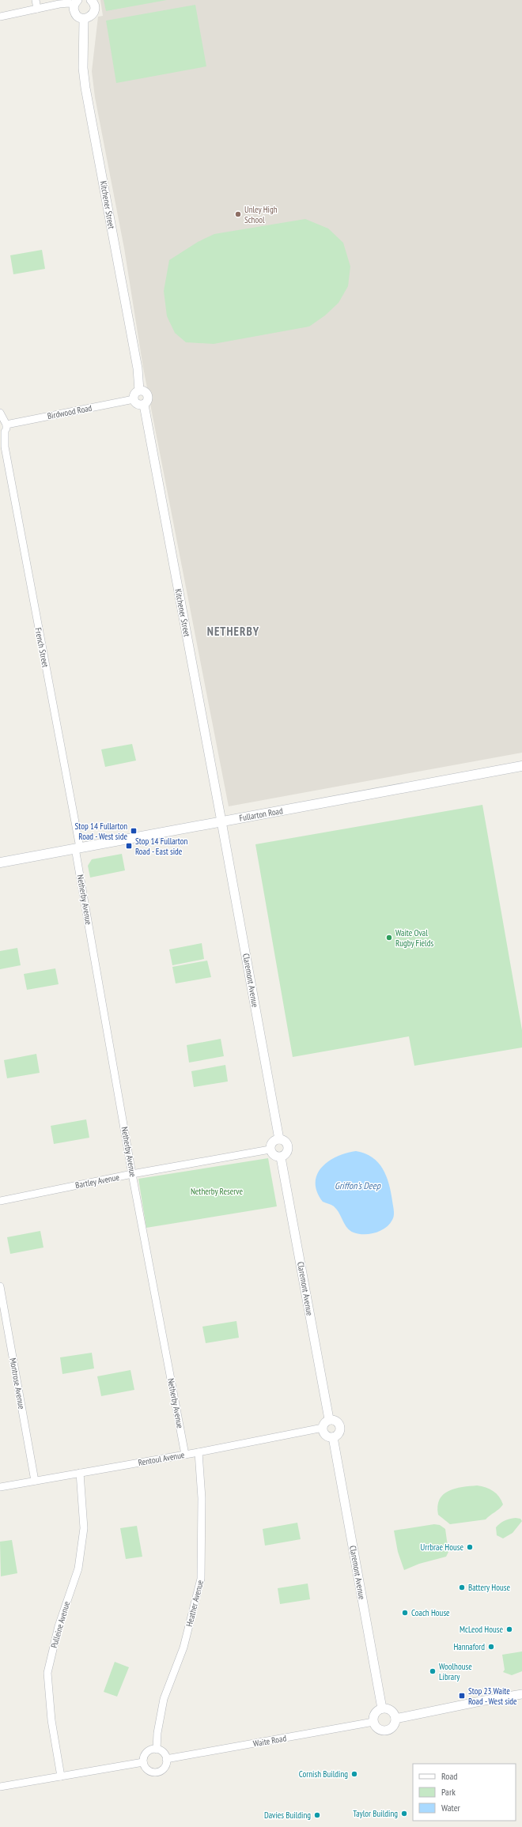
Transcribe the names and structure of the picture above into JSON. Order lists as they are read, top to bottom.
{
  "streets": {
    "main road": ["Fullarton Road"],
    "street": [
      "Kitchener Street",
      "Birdwood Road",
      "French Street",
      "Netherby Avenue",
      "Claremont Avenue",
      "Bartley Avenue",
      "Montrose Avenue",
      "Rentoul Avenue",
      "Heather Avenue",
      "Pulleine Avenue",
      "Waite Road"
    ]
  },
  "crossings": [
    ["Kitchener Street", "Birdwood Road"],
    ["Kitchener Street", "Fullarton Road"],
    ["Kitchener Street", "Claremont Avenue"],
    ["Birdwood Road", "French Street"],
    ["French Street", "Fullarton Road"],
    ["French Street", "Netherby Avenue"],
    ["Fullarton Road", "Netherby Avenue"],
    ["Fullarton Road", "Claremont Avenue"],
    ["Netherby Avenue", "Bartley Avenue"],
    ["Netherby Avenue", "Rentoul Avenue"],
    ["Claremont Avenue", "Bartley Avenue"],
    ["Claremont Avenue", "Rentoul Avenue"],
    ["Claremont Avenue", "Waite Road"],
    ["Montrose Avenue", "Rentoul Avenue"],
    ["Rentoul Avenue", "Heather Avenue"],
    ["Rentoul Avenue", "Pulleine Avenue"],
    ["Heather Avenue", "Waite Road"]
  ],
  "districts": ["NETHERBY"],
  "water": ["Griffon's Deep"],
  "parks": ["Netherby Reserve"],
  "places": {
    "other": [
      "Unley High School",
      "Waite Oval Rugby Fields",
      "Urrbrae House",
      "Battery House",
      "Coach House",
      "McLeod House",
      "Hannaford",
      "Woolhouse Library",
      "Cornish Building",
      "Taylor Building",
      "Davies Building"
    ],
    "transit": ["Stop 14 Fullarton Road - West side", "Stop 14 Fullarton Road - East side", "Stop 23 Waite Road - West side"]
  },
  "legend": ["Road", "Park", "Water"]
}
